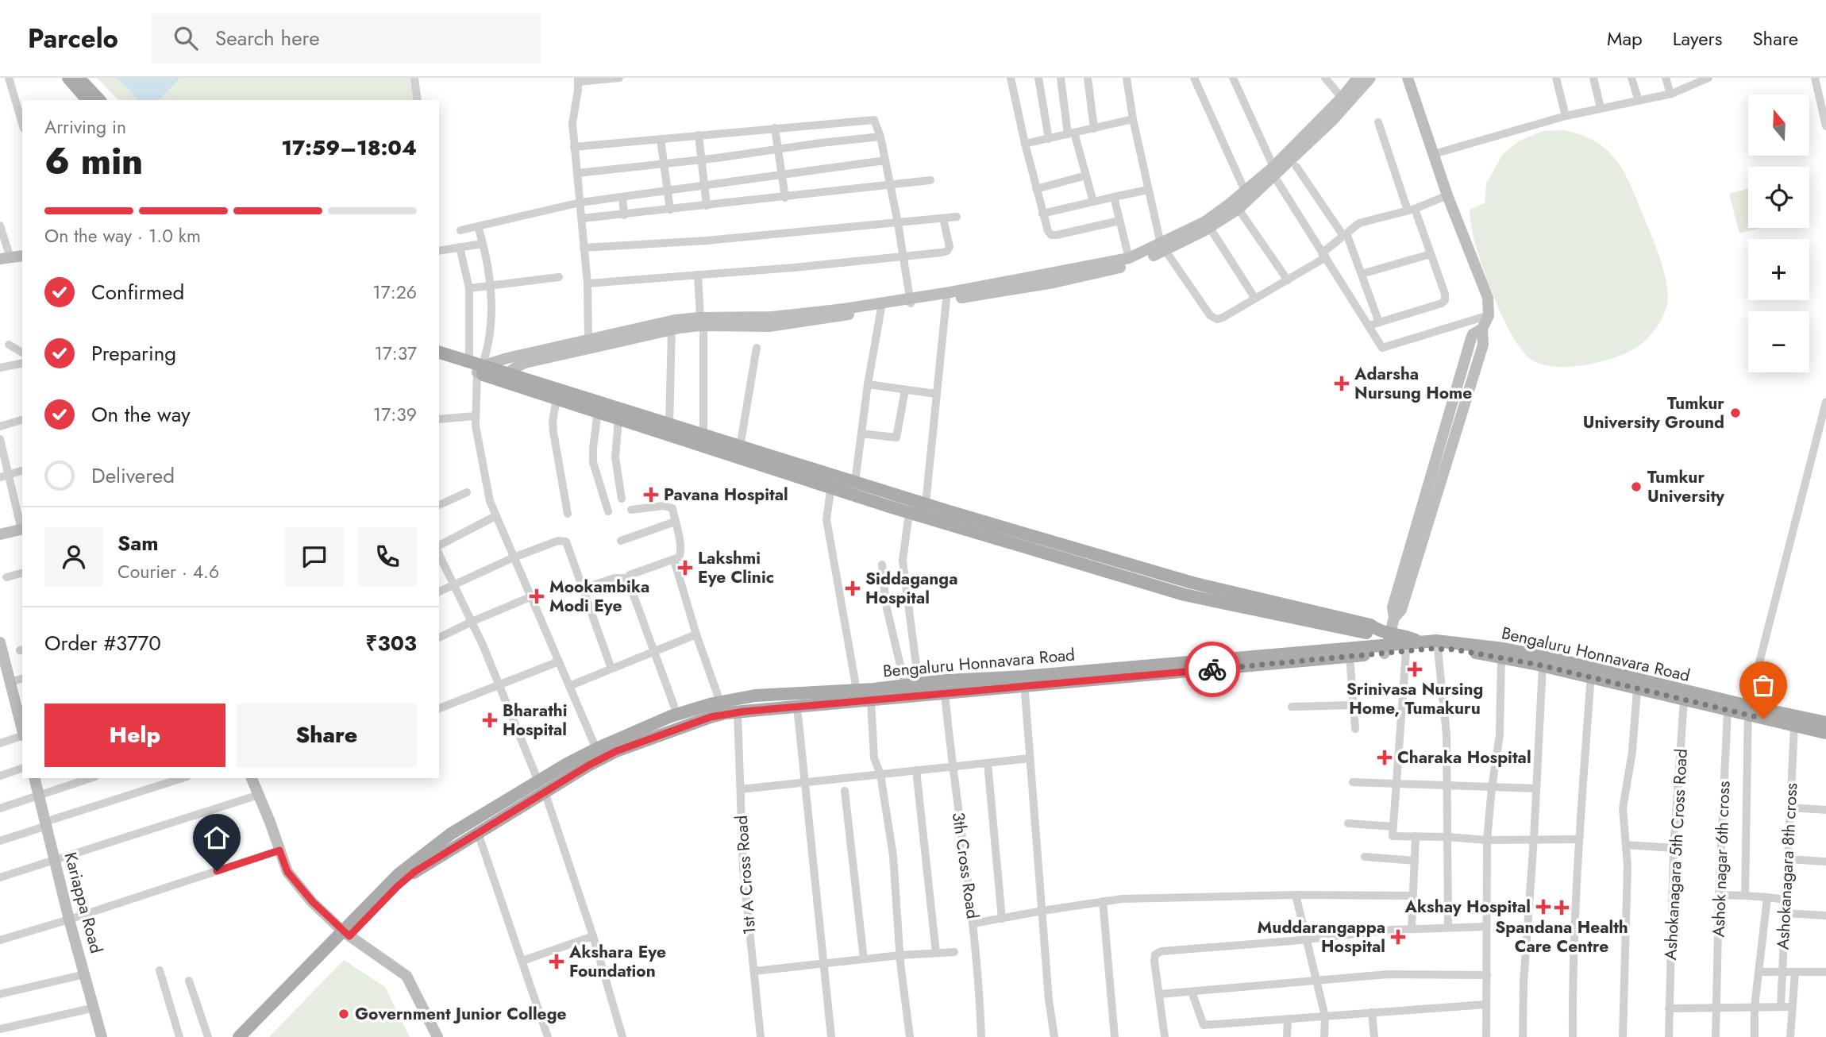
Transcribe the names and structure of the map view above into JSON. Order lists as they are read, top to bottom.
{
  "streets": {
    "main road": ["Bengaluru Honnavara Road", "Kariappa Road"],
    "street": [
      "Ashokanagara 5th Cross Road",
      "Ashok nagar 6th cross",
      "3th Cross Road",
      "Ashokanagara 8th cross",
      "1st A Cross Road"
    ]
  },
  "crossings": [
    ["Bengaluru Honnavara Road", "Ashokanagara 5th Cross Road"],
    ["Bengaluru Honnavara Road", "Ashok nagar 6th cross"],
    ["Bengaluru Honnavara Road", "3th Cross Road"],
    ["Bengaluru Honnavara Road", "Ashokanagara 8th cross"],
    ["Bengaluru Honnavara Road", "1st A Cross Road"]
  ],
  "places": {
    "health": [
      "Adarsha Nursung Home",
      "Pavana Hospital",
      "Lakshmi Eye Clinic",
      "Siddaganga Hospital",
      "Mookambika Modi Eye",
      "Srinivasa Nursing Home, Tumakuru",
      "Bharathi Hospital",
      "Charaka Hospital",
      "Akshay Hospital",
      "Spandana Health Care Centre",
      "Muddarangappa Hospital",
      "Akshara Eye Foundation"
    ],
    "other": ["Tumkur University Ground", "Tumkur University", "Government Junior College"]
  },
  "north": "top",
  "page": {
    "header": "Parcelo",
    "search": "Search here",
    "nav": ["Map", "Layers", "Share"],
    "map_buttons": ["+", "−"],
    "heading": ["6 min", "Arriving in", "17:59–18:04"],
    "panel": [
      "Sam",
      "Courier · 4.6",
      "Order #3770",
      "₹303"
    ],
    "bar": "On the way · 1.0 km",
    "list": [
      ["Confirmed", "17:26"],
      ["Preparing", "17:37"],
      ["On the way", "17:39"],
      "Delivered"
    ],
    "buttons": ["Help", "Share"]
  }
}
